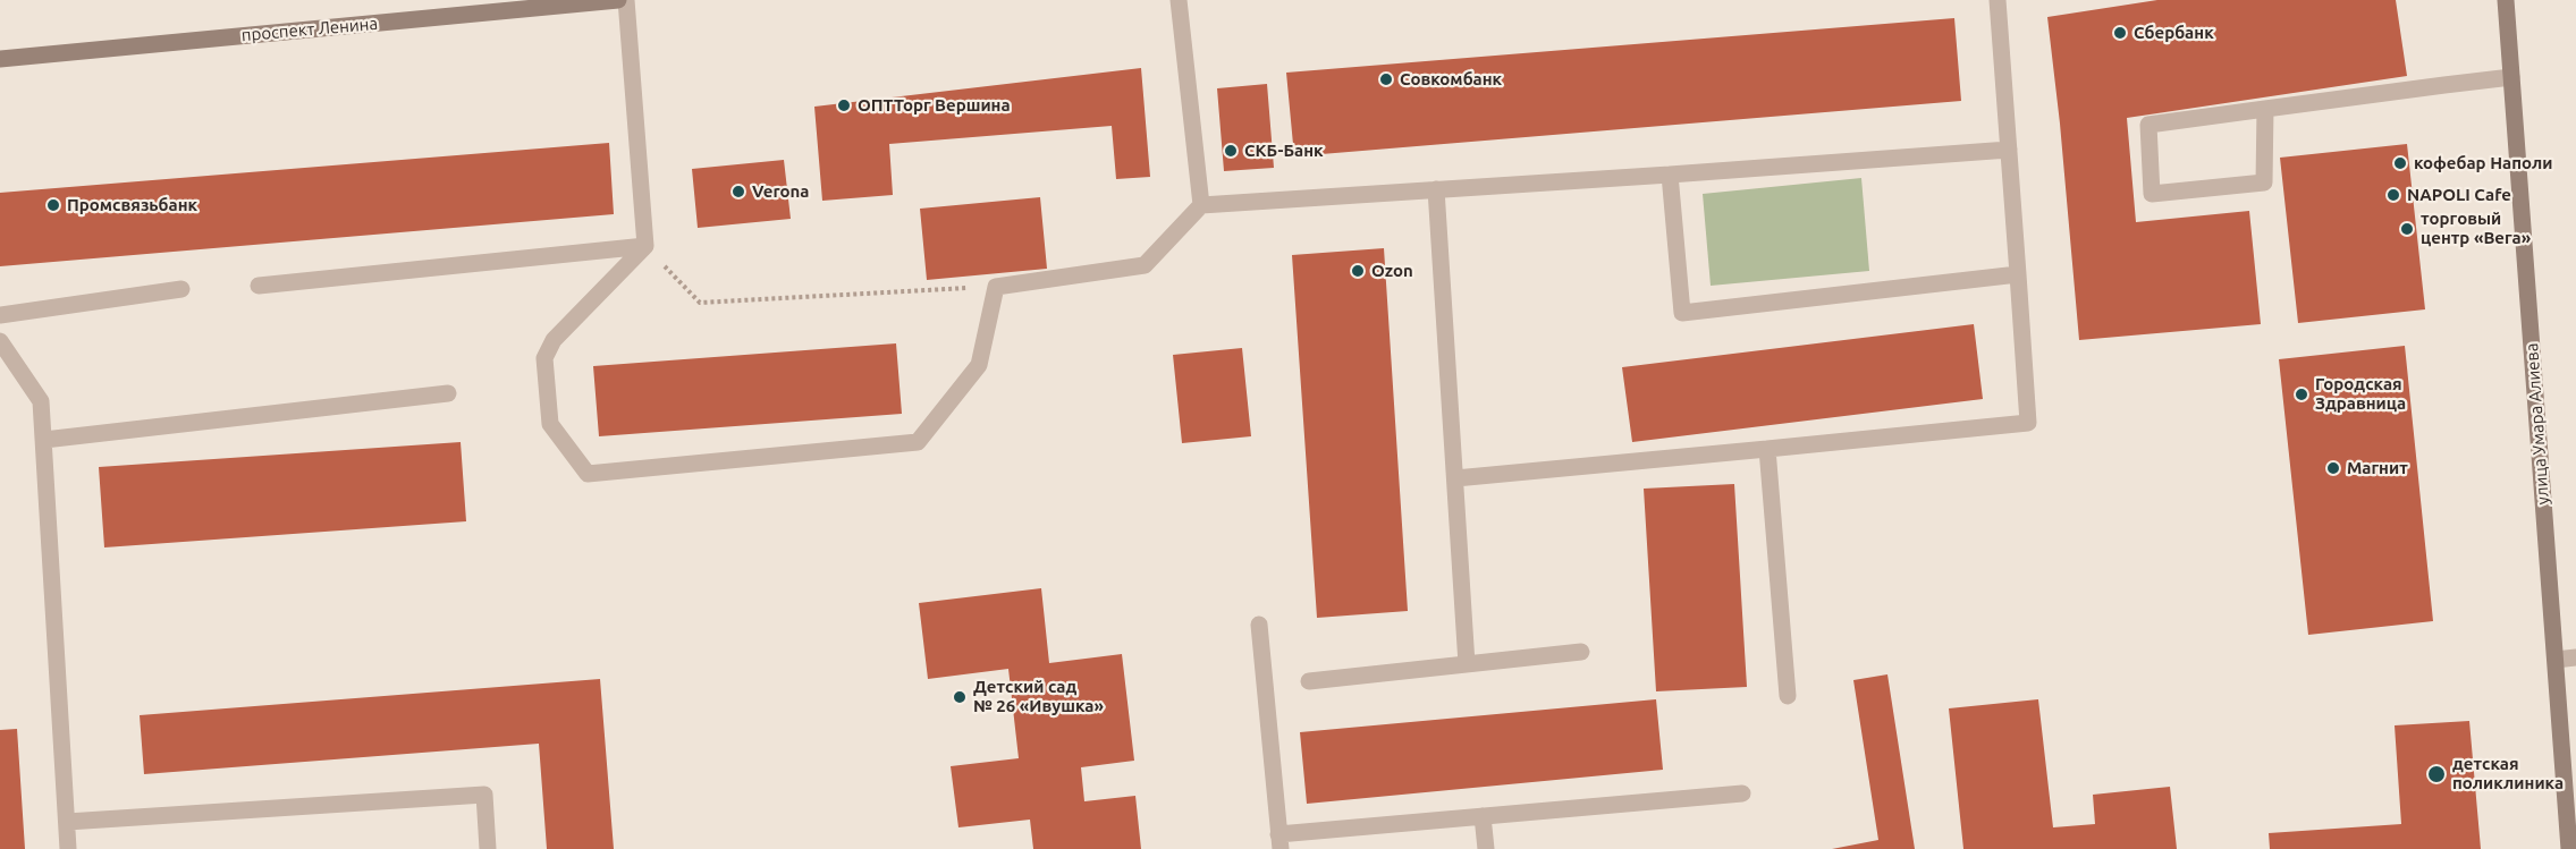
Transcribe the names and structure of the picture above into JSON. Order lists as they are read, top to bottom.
{
  "streets": {
    "main road": ["проспект Ленина", "улица Умара Алиева"]
  },
  "places": [
    "Сбербанк",
    "Совкомбанк",
    "ОПТТорг Вершина",
    "СКБ-Банк",
    "кофебар Наполи",
    "Verona",
    "NAPOLI Cafe",
    "Промсвязьбанк",
    "торговый центр «Вега»",
    "Ozon",
    "Городская Здравница",
    "Магнит",
    "Детский сад № 26 «Ивушка»",
    "детская поликлиника"
  ]
}
